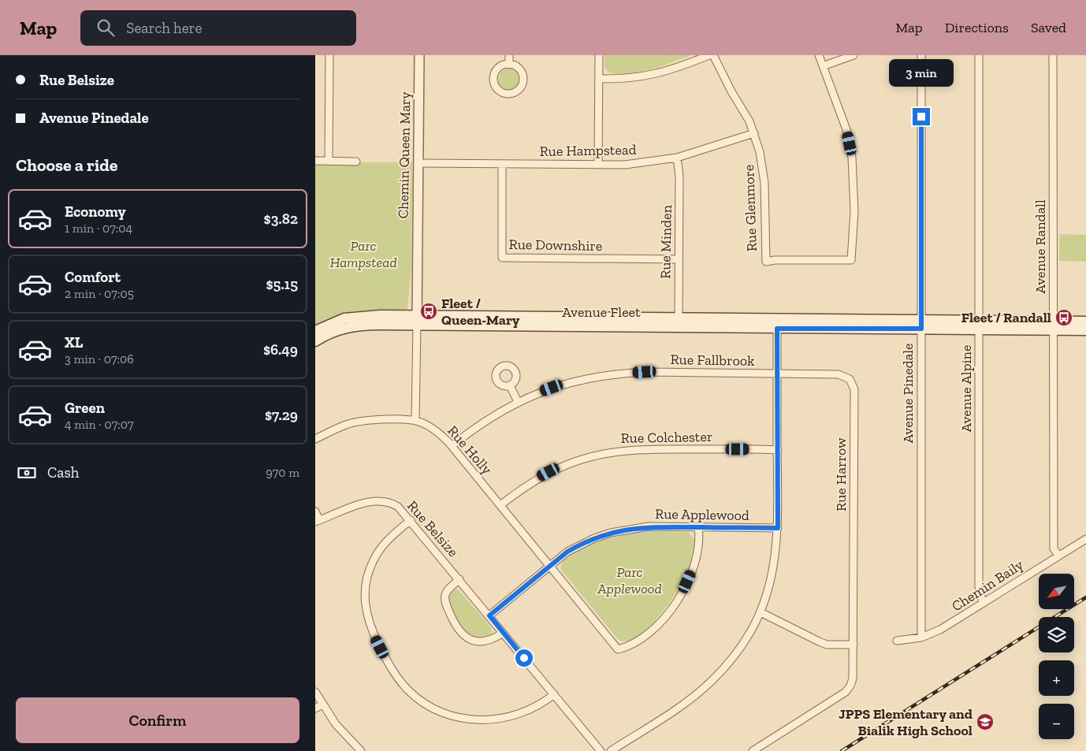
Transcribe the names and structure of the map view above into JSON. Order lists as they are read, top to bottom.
{
  "streets": {
    "main road": ["Avenue Fleet"],
    "street": [
      "Rue Hampstead",
      "Chemin Queen Mary",
      "Rue Glenmore",
      "Rue Minden",
      "Rue Downshire",
      "Avenue Randall",
      "Rue Fallbrook",
      "Avenue Alpine",
      "Avenue Pinedale",
      "Rue Colchester",
      "Rue Holly",
      "Rue Harrow",
      "Rue Applewood",
      "Rue Belsize",
      "Chemin Baily"
    ]
  },
  "crossings": [
    ["Rue Hampstead", "Chemin Queen Mary"],
    ["Rue Hampstead", "Rue Glenmore"],
    ["Rue Hampstead", "Rue Minden"],
    ["Rue Hampstead", "Rue Downshire"],
    ["Chemin Queen Mary", "Avenue Fleet"],
    ["Chemin Queen Mary", "Rue Holly"],
    ["Rue Minden", "Rue Downshire"],
    ["Rue Minden", "Avenue Fleet"],
    ["Avenue Randall", "Avenue Fleet"],
    ["Avenue Randall", "Chemin Baily"],
    ["Avenue Fleet", "Avenue Alpine"],
    ["Avenue Fleet", "Avenue Pinedale"],
    ["Rue Fallbrook", "Rue Holly"],
    ["Rue Fallbrook", "Rue Harrow"],
    ["Avenue Alpine", "Chemin Baily"],
    ["Avenue Pinedale", "Chemin Baily"],
    ["Rue Colchester", "Rue Holly"],
    ["Rue Holly", "Rue Applewood"],
    ["Rue Applewood", "Rue Belsize"]
  ],
  "parks": ["Parc Hampstead", "Parc Applewood"],
  "places": {
    "bus stop": ["Fleet / Queen-Mary", "Fleet / Randall"],
    "school or university": ["JPPS Elementary and Bialik High School"]
  },
  "north": "bottom left",
  "page": {
    "header": "Map",
    "search": "Search here",
    "nav": ["Map", "Directions", "Saved"],
    "banner": ["Rue Belsize", "Avenue Pinedale"],
    "bubble": "3 min",
    "heading": "Choose a ride",
    "list": [
      {
        "name": "Economy",
        "note": "1 min · 07:04",
        "value": "$3.82"
      },
      {
        "name": "Comfort",
        "note": "2 min · 07:05",
        "value": "$5.15"
      },
      {
        "name": "XL",
        "note": "3 min · 07:06",
        "value": "$6.49"
      },
      {
        "name": "Green",
        "note": "4 min · 07:07",
        "value": "$7.29"
      }
    ],
    "pay": ["Cash", "970 m"],
    "map_buttons": ["+", "−"],
    "buttons": "Confirm"
  }
}
